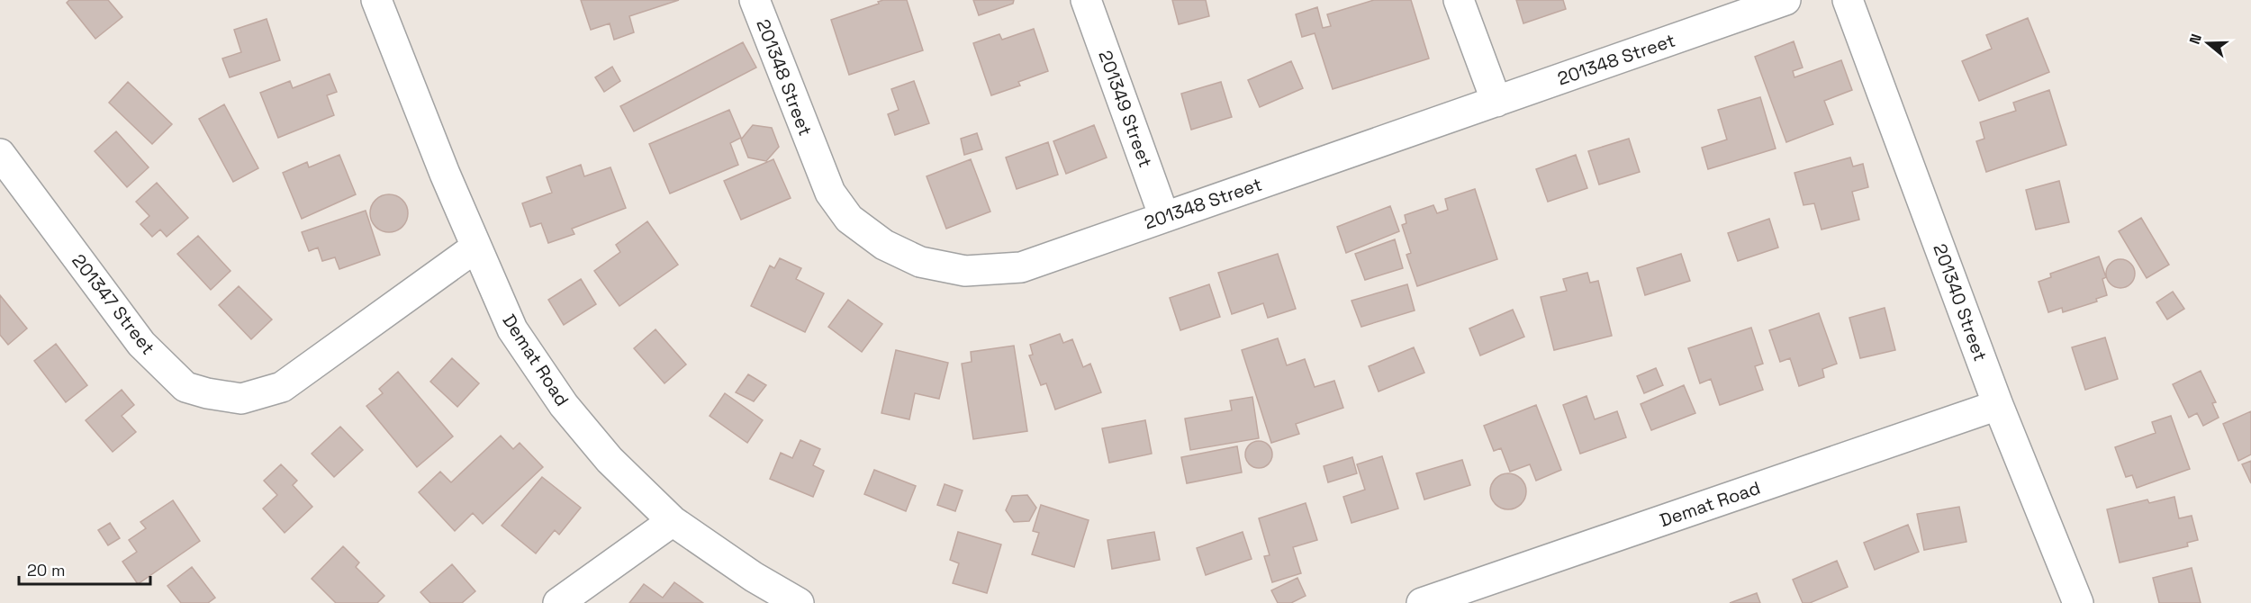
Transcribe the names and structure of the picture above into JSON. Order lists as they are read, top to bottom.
{
  "streets": {
    "street": [
      "201348 Street",
      "201349 Street",
      "201340 Street",
      "201347 Street",
      "Demat Road"
    ]
  },
  "crossings": [
    ["201348 Street", "201349 Street"],
    ["201340 Street", "Demat Road"],
    ["201347 Street", "Demat Road"]
  ],
  "scale_bar": "20 m",
  "north": "left"
}
